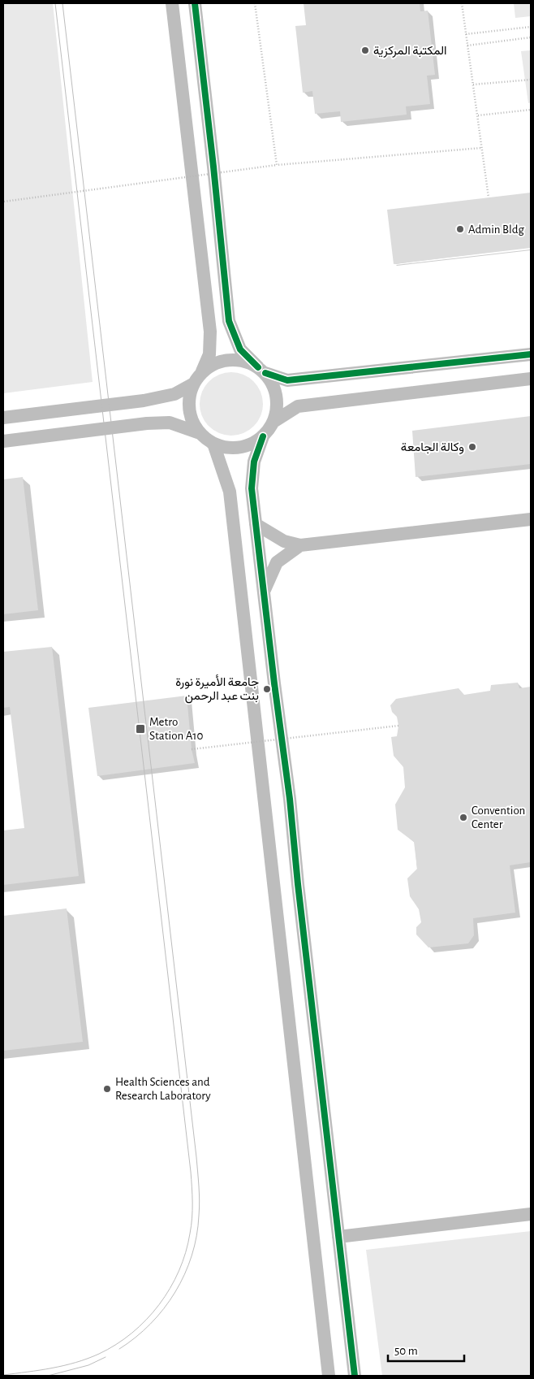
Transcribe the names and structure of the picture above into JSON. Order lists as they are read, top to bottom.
{
  "places": {
    "other": [
      "المكتبة المركزية",
      "Admin Bldg",
      "وكالة الجامعة",
      "جامعة الأميرة نورة بنت عبد الرحمن",
      "Convention Center",
      "Health Sciences and Research Laboratory"
    ],
    "transit": ["Metro Station A10"]
  },
  "scale_bar": "50 m"
}
